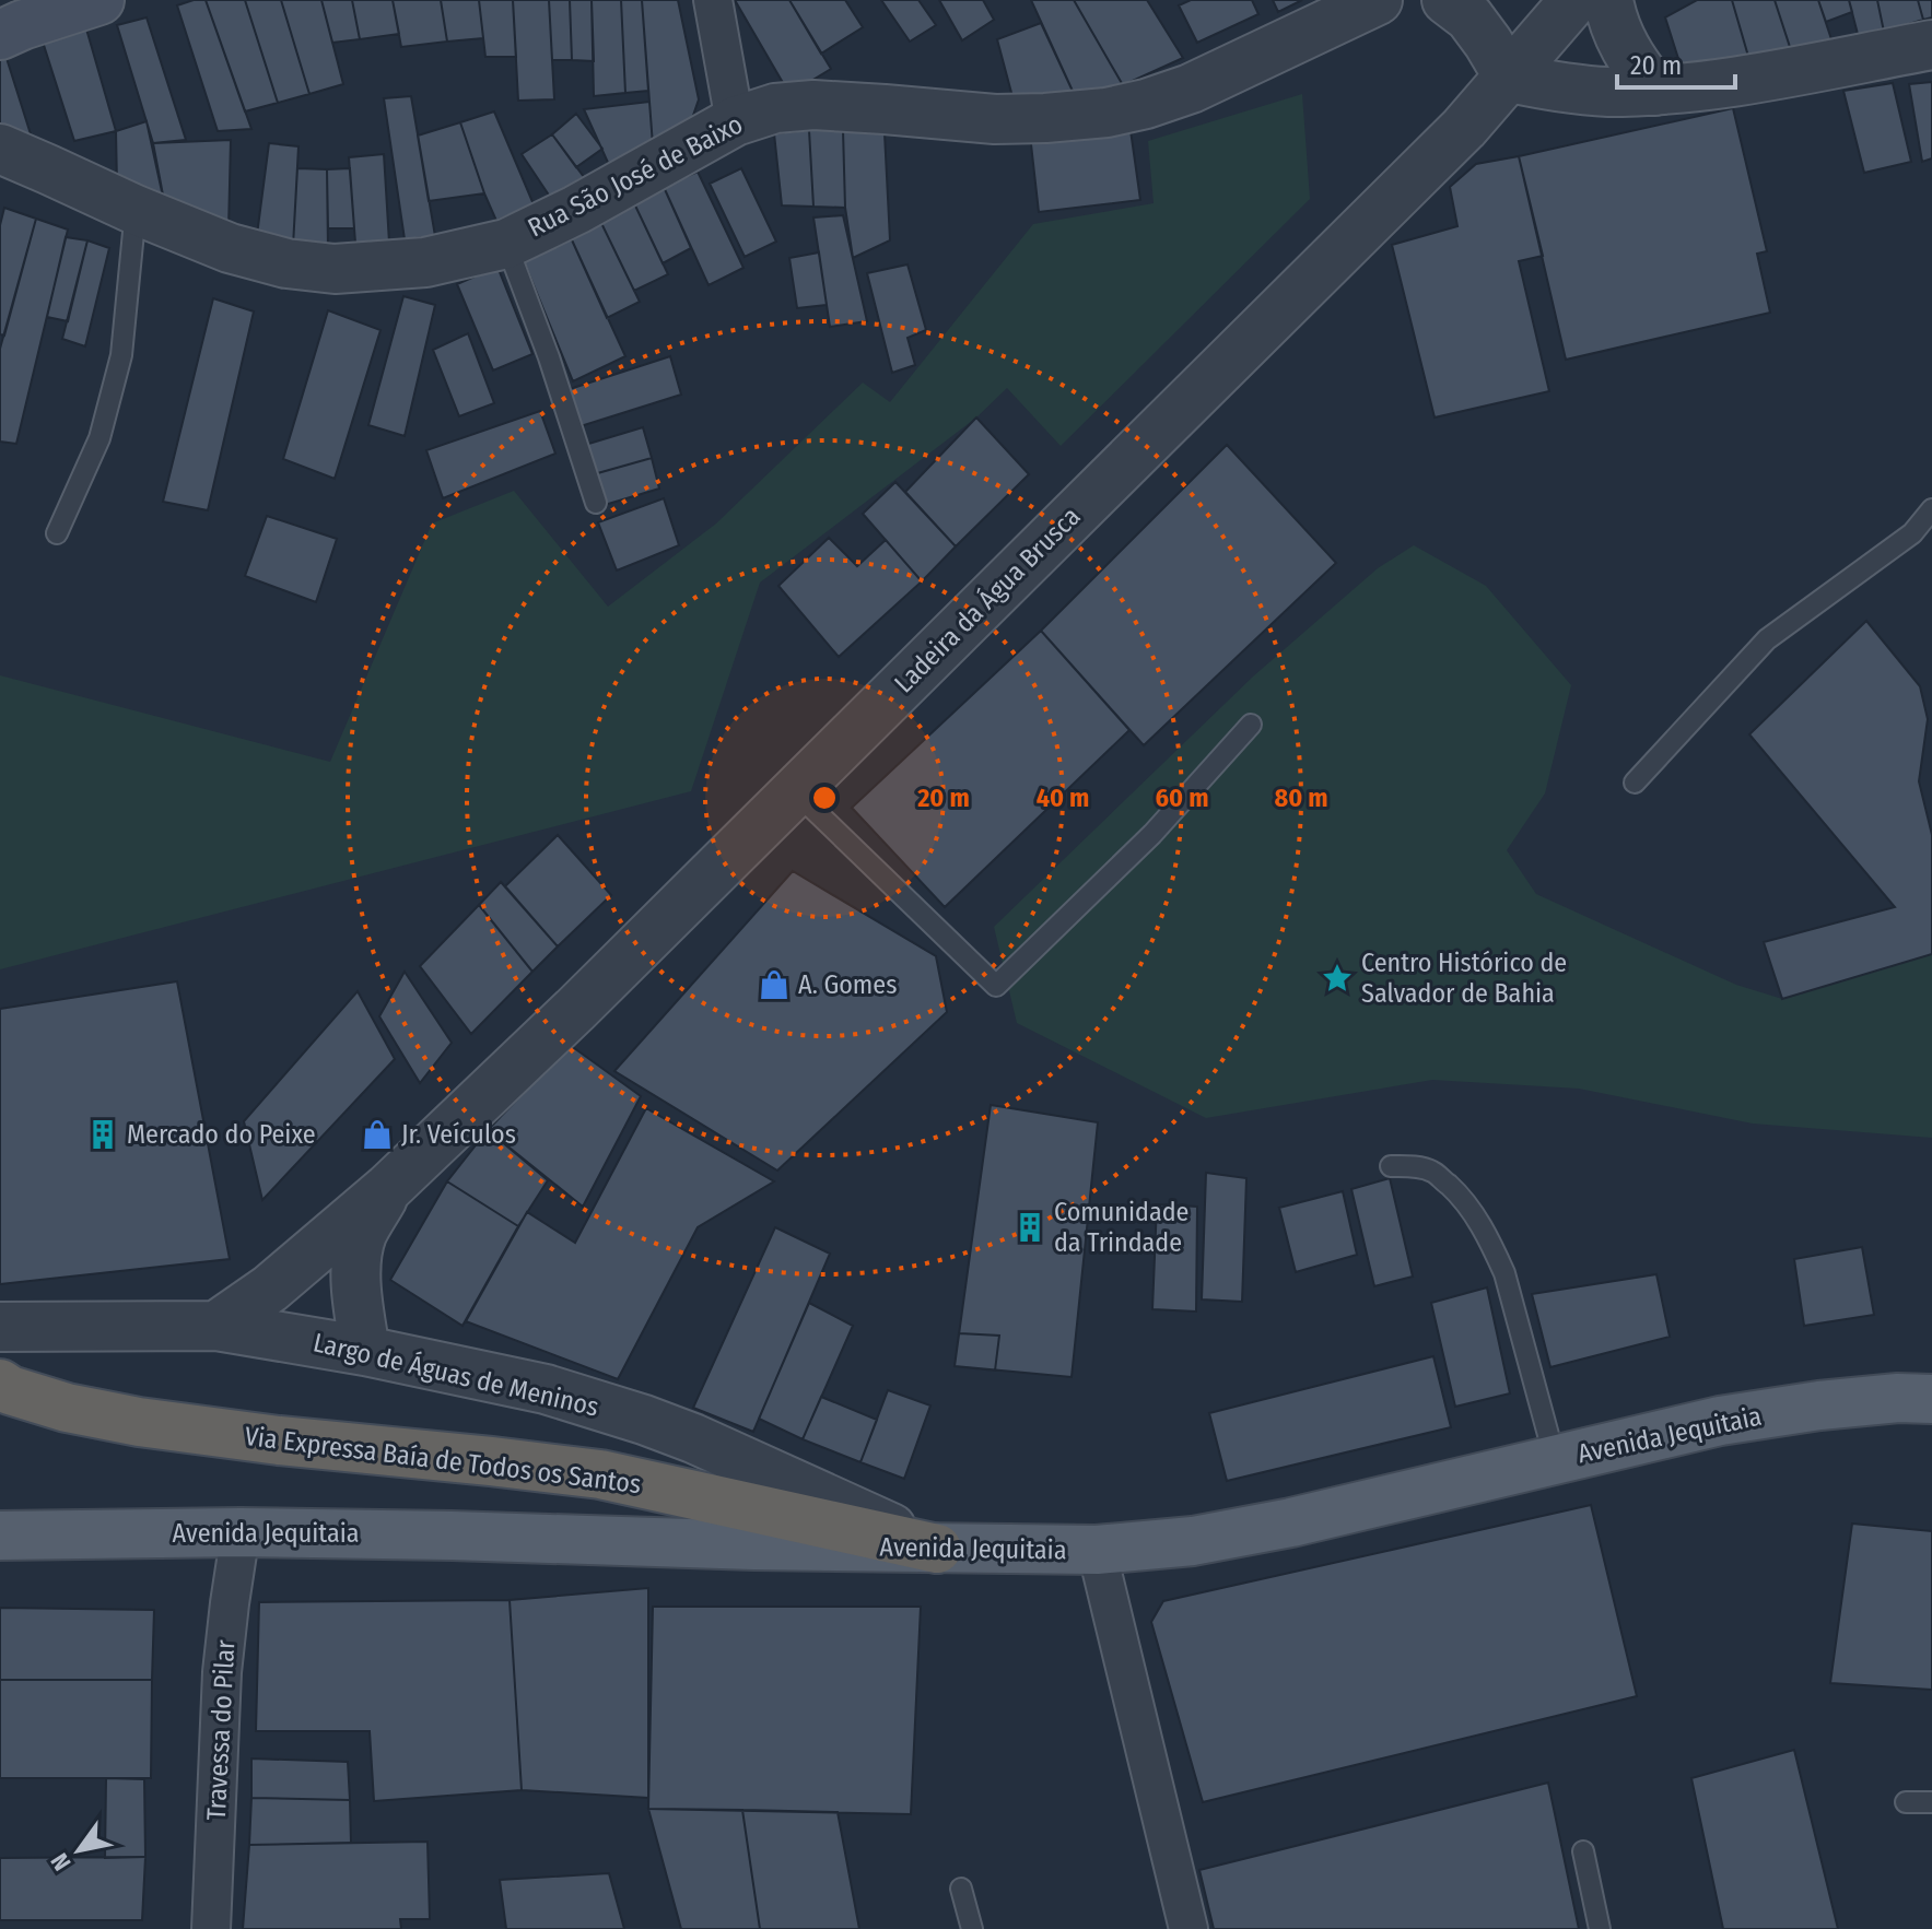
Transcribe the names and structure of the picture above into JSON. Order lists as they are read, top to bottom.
{
  "streets": {
    "highway": ["Via Expressa Baía de Todos os Santos"],
    "main road": ["Avenida Jequitaia"],
    "street": [
      "Rua São José de Baixo",
      "Ladeira da Água Brusca",
      "Largo de Águas de Meninos",
      "Travessa do Pilar"
    ]
  },
  "crossings": [
    ["Ladeira da Água Brusca", "Largo de Águas de Meninos"],
    ["Largo de Águas de Meninos", "Avenida Jequitaia"],
    ["Largo de Águas de Meninos", "Via Expressa Baía de Todos os Santos"],
    ["Avenida Jequitaia", "Via Expressa Baía de Todos os Santos"],
    ["Avenida Jequitaia", "Travessa do Pilar"]
  ],
  "places": {
    "place": ["Centro Histórico de Salvador de Bahia"],
    "shop": ["A. Gomes", "Jr. Veículos"],
    "building": ["Mercado do Peixe", "Comunidade da Trindade"]
  },
  "scale_bar": "20 m",
  "north": "bottom left",
  "rings": [
    "20 m",
    "40 m",
    "60 m",
    "80 m"
  ]
}
